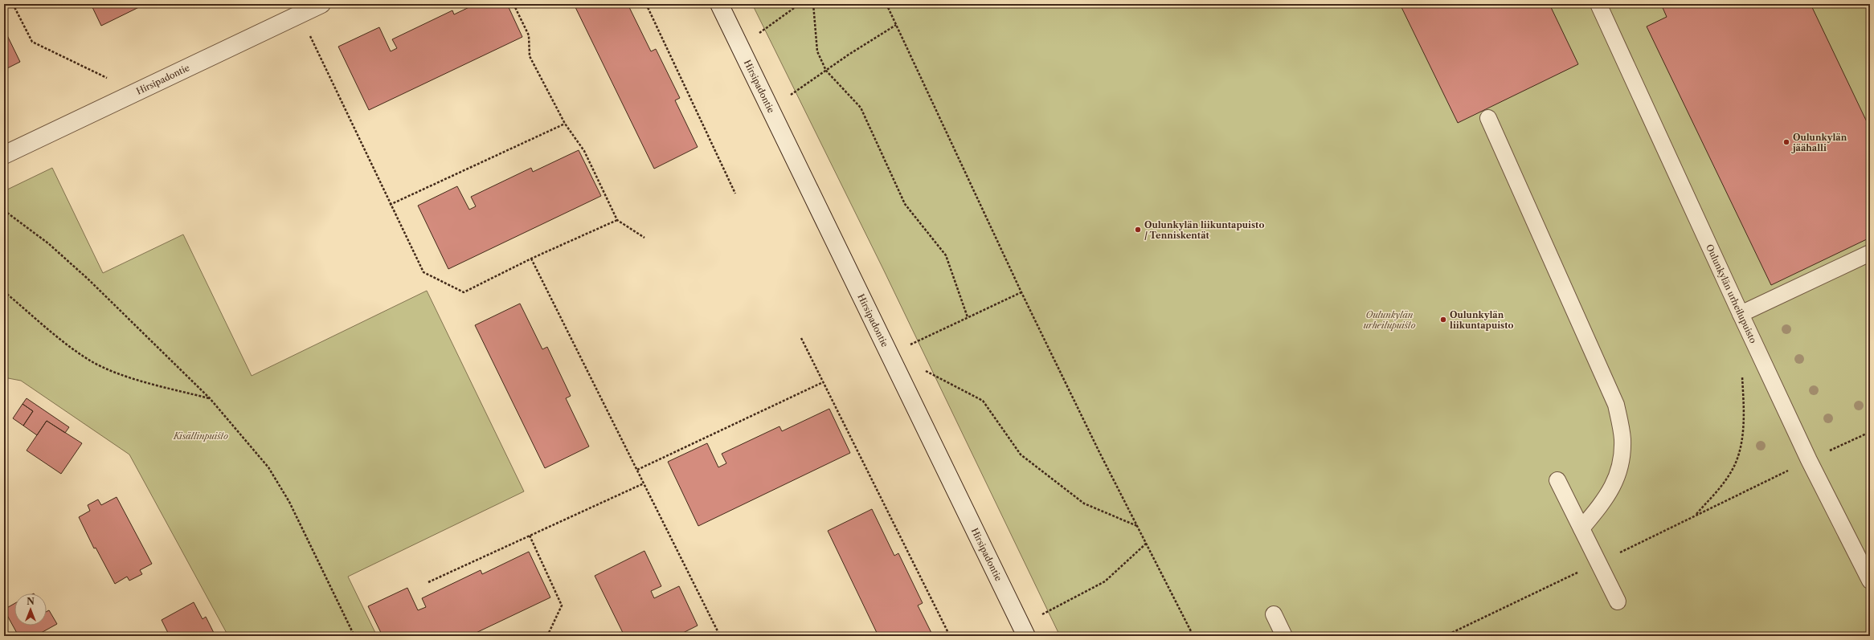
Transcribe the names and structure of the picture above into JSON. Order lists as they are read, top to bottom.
{
  "streets": {
    "street": ["Hirsipadontie"],
    "lane": ["Oulunkylän urheilupuisto"]
  },
  "parks": ["Oulunkylän urheilupuisto", "Kisällinpuisto"],
  "places": ["Oulunkylän jäähalli", "Oulunkylän liikuntapuisto / Tenniskentät", "Oulunkylän liikuntapuisto"],
  "north": "top"
}
